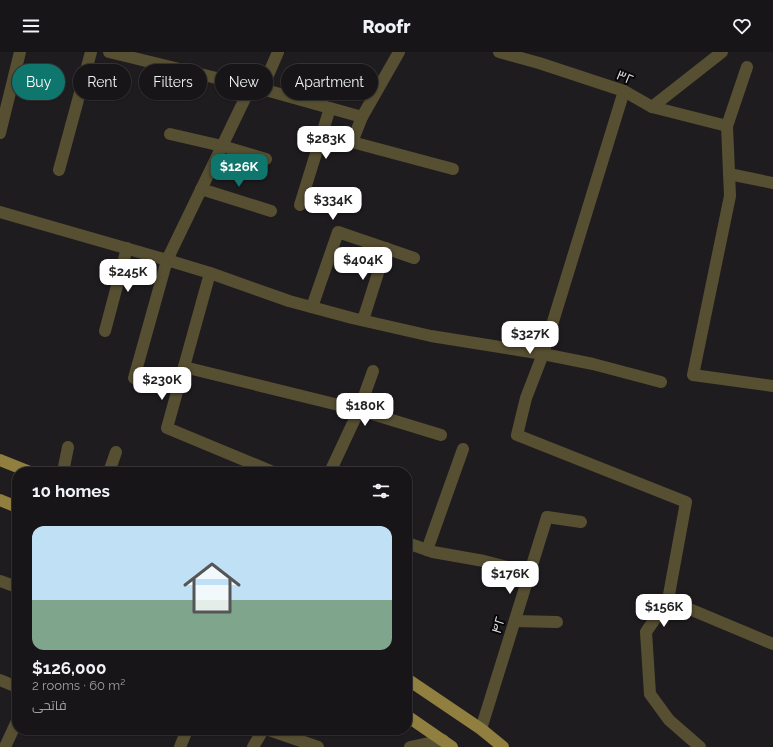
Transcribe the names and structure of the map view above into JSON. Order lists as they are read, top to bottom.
{
  "streets": {
    "street": ["۳۲", "۴۲"]
  },
  "page": {
    "header": "Roofr",
    "chip": [
      "Buy",
      "Rent",
      "Filters",
      "New",
      "Apartment"
    ],
    "price": [
      "$283K",
      "$126K",
      "$334K",
      "$404K",
      "$245K",
      "$327K",
      "$230K",
      "$180K",
      "$176K",
      "$156K"
    ],
    "heading": "10 homes",
    "list": [
      {
        "name": "$126,000",
        "note": "2 rooms · 60 m² · فاتحی"
      }
    ]
  }
}
